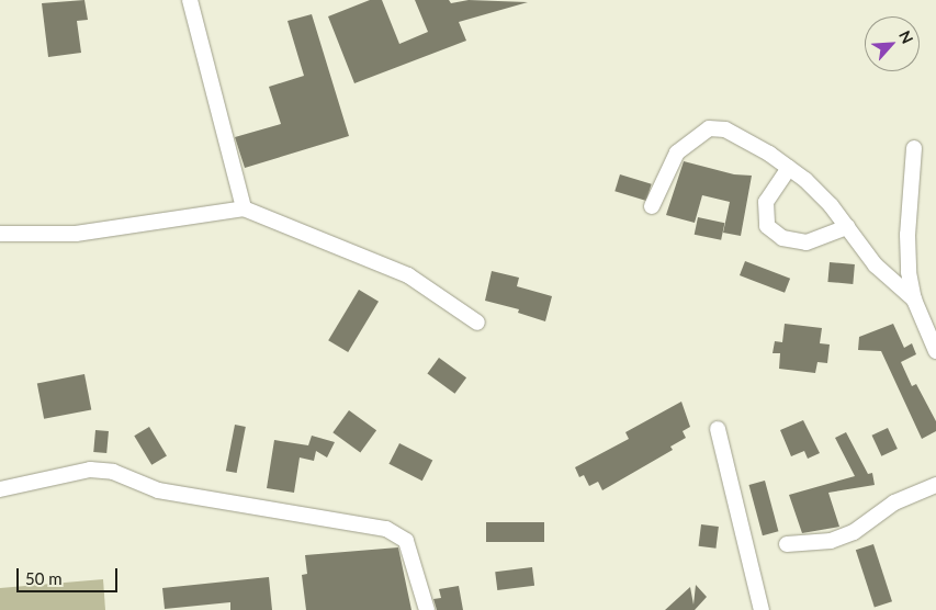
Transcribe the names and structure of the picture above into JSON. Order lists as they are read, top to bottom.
{
  "scale_bar": "50 m",
  "north": "top right"
}
